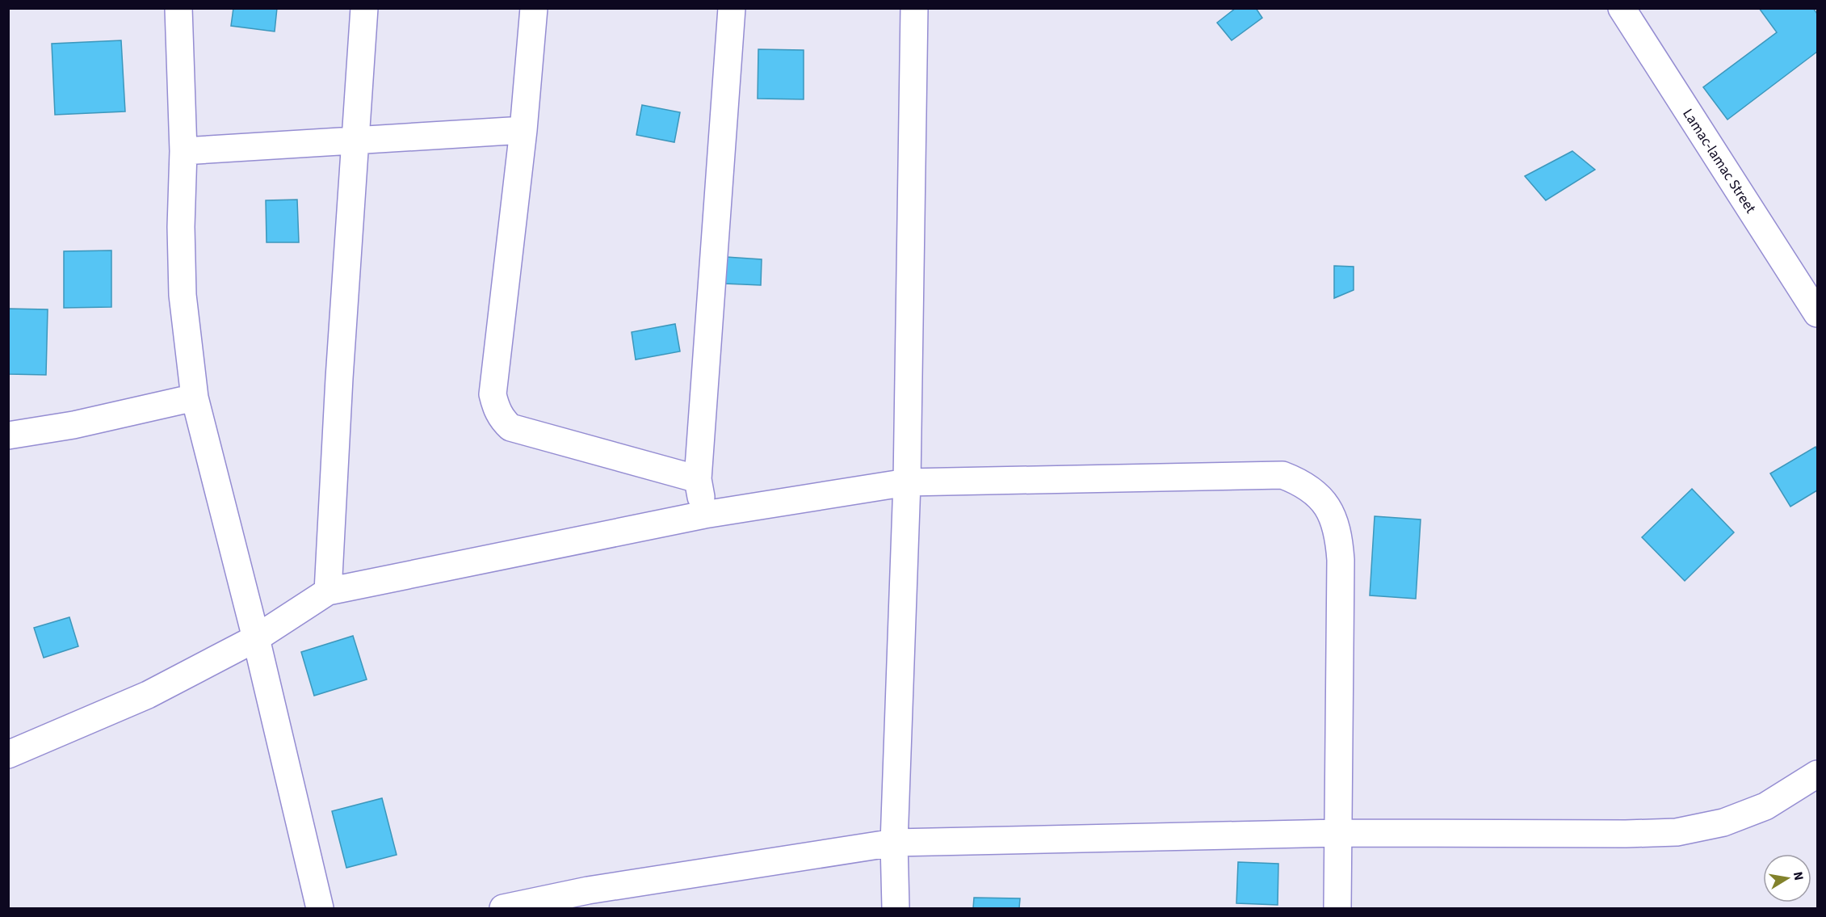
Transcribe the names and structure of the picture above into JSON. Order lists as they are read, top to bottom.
{
  "streets": {
    "street": ["Lamac-lamac Street"]
  },
  "north": "right"
}
